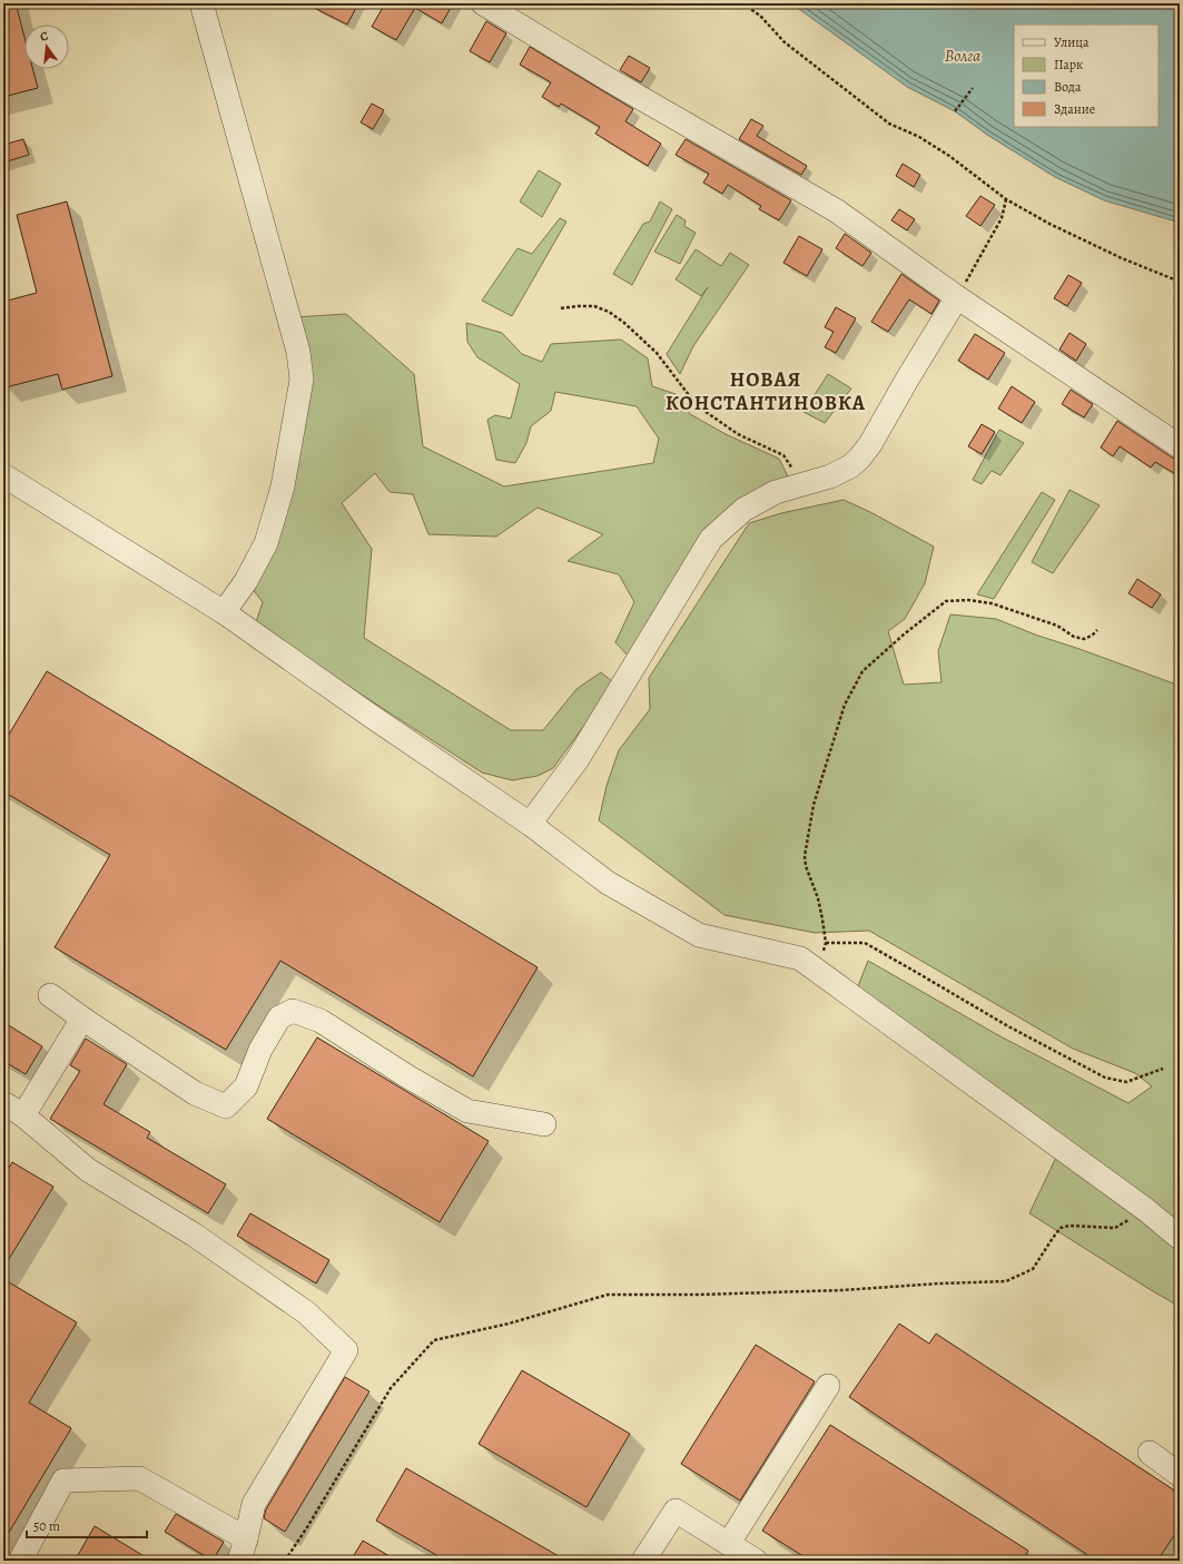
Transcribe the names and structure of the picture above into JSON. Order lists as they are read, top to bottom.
{
  "districts": ["НОВАЯ КОНСТАНТИНОВКА"],
  "water": ["Волга"],
  "legend": [
    "Улица",
    "Парк",
    "Вода",
    "Здание"
  ],
  "scale_bar": "50 m",
  "north": "top"
}
